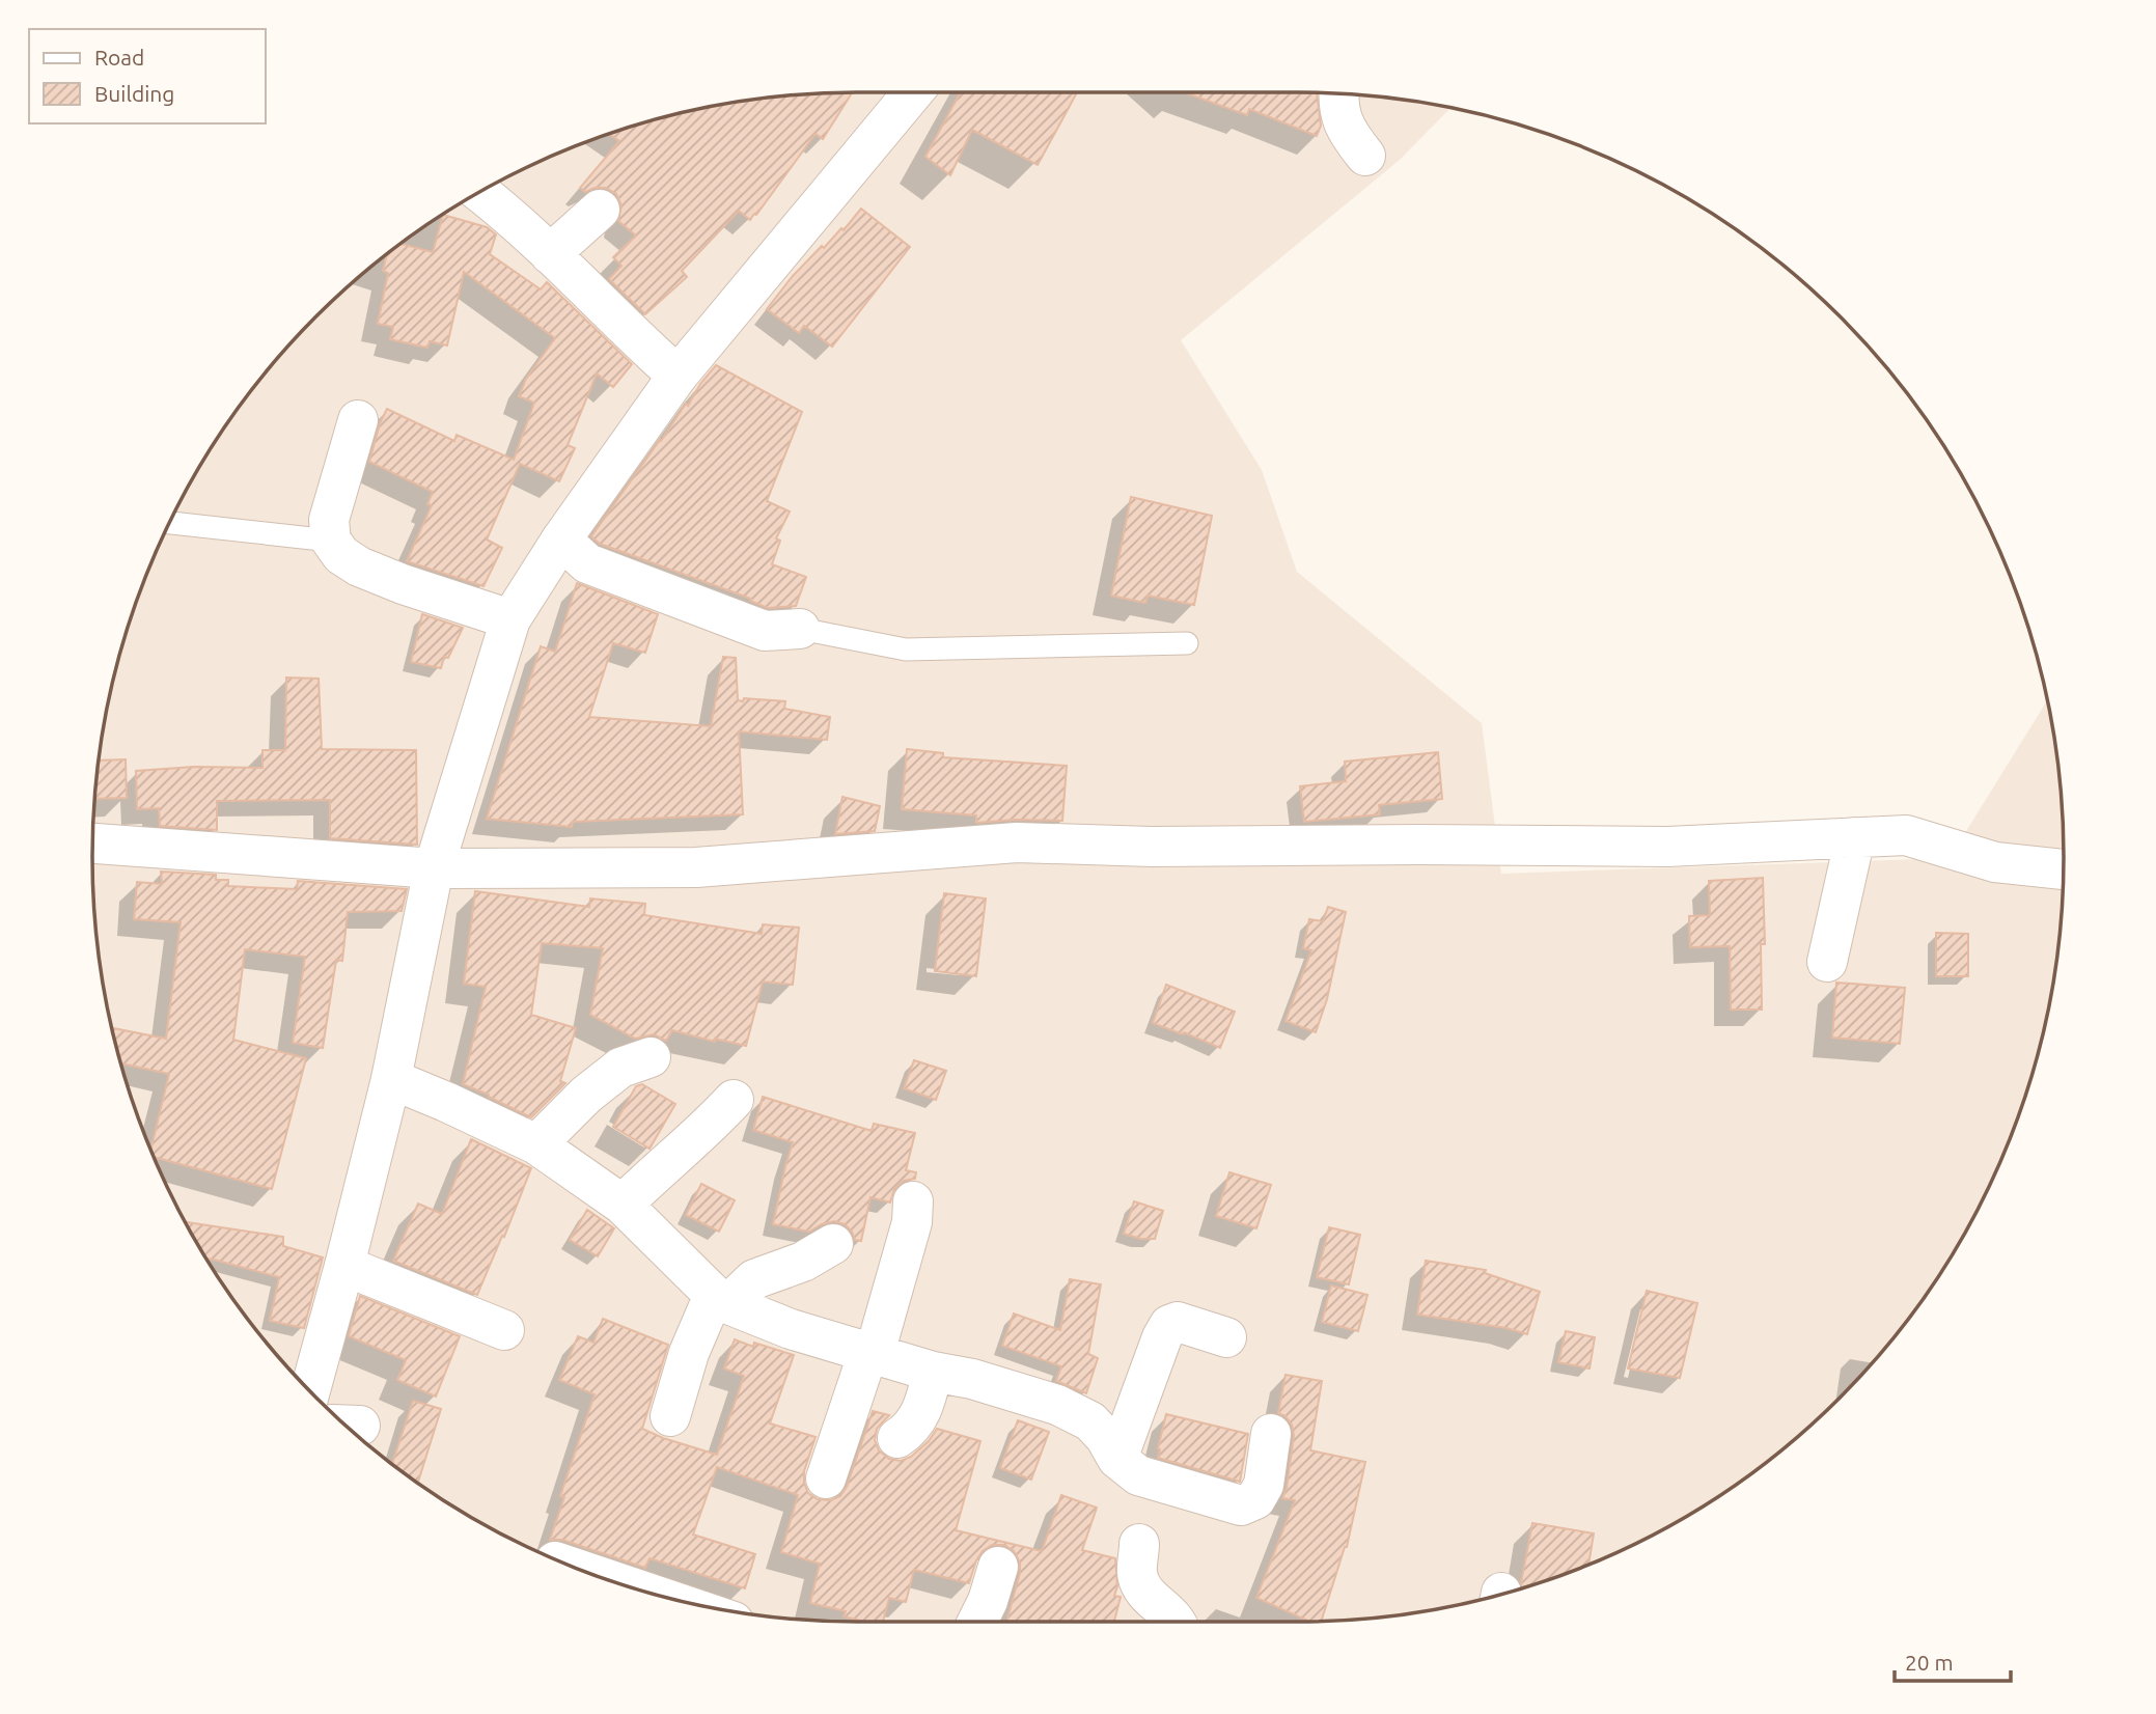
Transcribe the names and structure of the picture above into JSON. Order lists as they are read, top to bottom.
{
  "legend": ["Road", "Building"],
  "scale_bar": "20 m"
}
